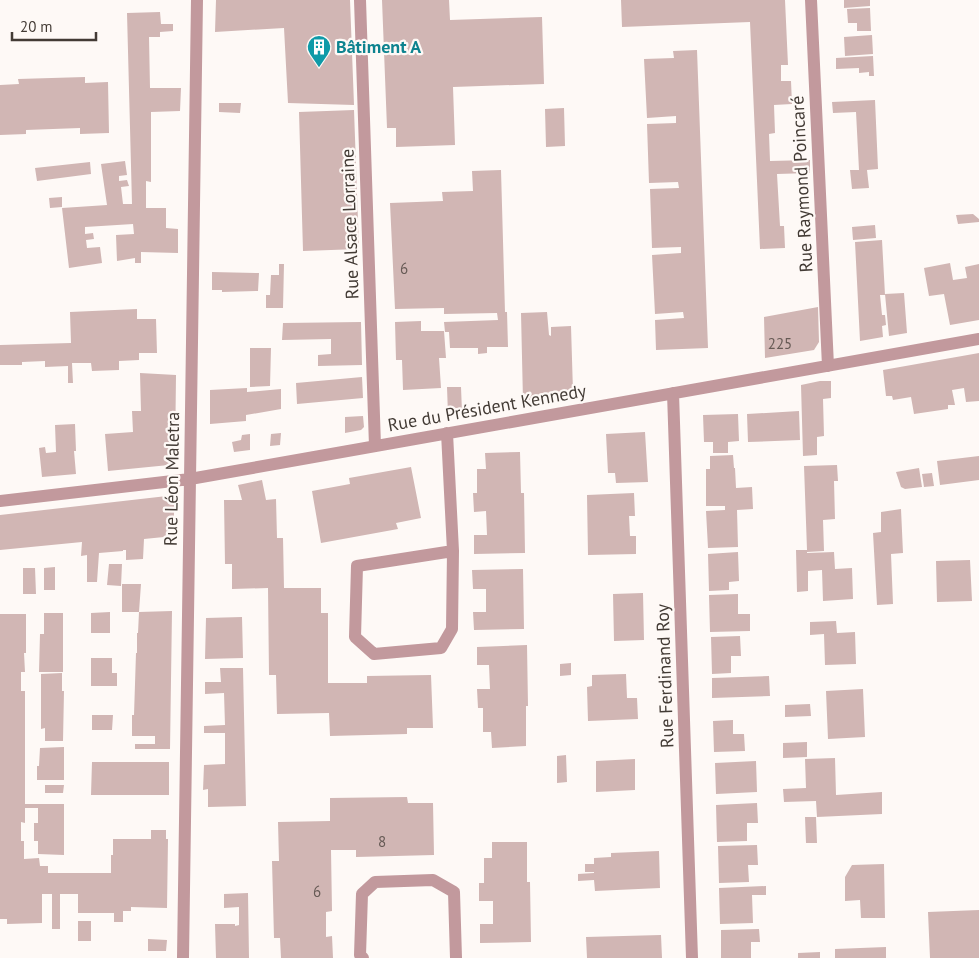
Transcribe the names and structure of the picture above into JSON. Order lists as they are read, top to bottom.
{
  "streets": {
    "street": [
      "Rue Raymond Poincaré",
      "Rue Alsace Lorraine",
      "Rue du Président Kennedy",
      "Rue Léon Maletra",
      "Rue Ferdinand Roy"
    ]
  },
  "crossings": [
    ["Rue Raymond Poincaré", "Rue du Président Kennedy"],
    ["Rue Alsace Lorraine", "Rue du Président Kennedy"],
    ["Rue du Président Kennedy", "Rue Léon Maletra"],
    ["Rue du Président Kennedy", "Rue Ferdinand Roy"]
  ],
  "places": {
    "building": ["Bâtiment A"]
  },
  "house_numbers": [
    "6",
    "225",
    "8",
    "6"
  ],
  "scale_bar": "20 m"
}
